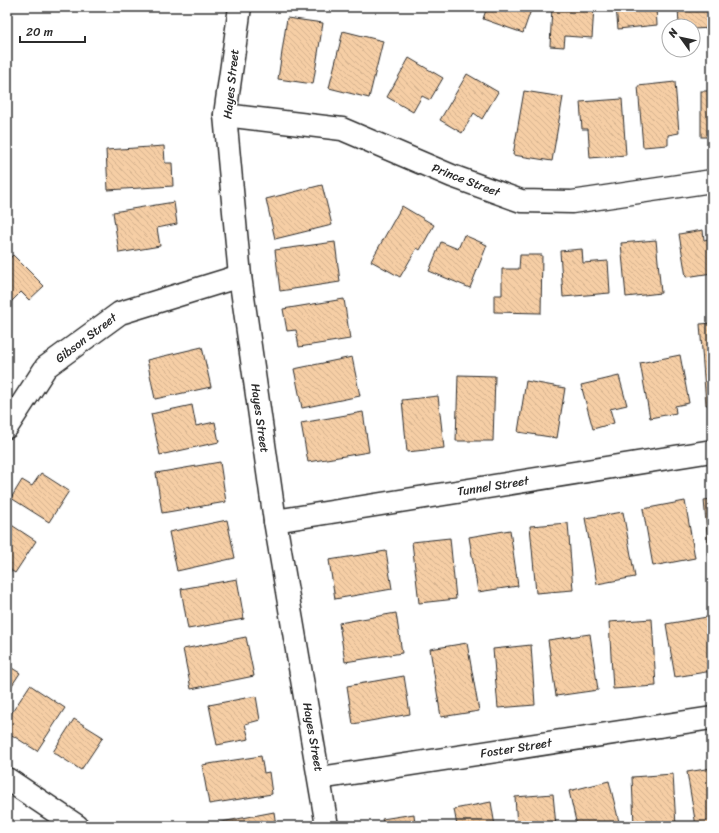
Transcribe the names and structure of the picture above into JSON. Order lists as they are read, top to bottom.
{
  "streets": {
    "street": [
      "Hayes Street",
      "Prince Street",
      "Gibson Street",
      "Tunnel Street",
      "Foster Street"
    ]
  },
  "crossings": [
    ["Hayes Street", "Prince Street"],
    ["Hayes Street", "Gibson Street"],
    ["Hayes Street", "Tunnel Street"],
    ["Hayes Street", "Foster Street"]
  ],
  "scale_bar": "20 m",
  "north": "top left"
}
